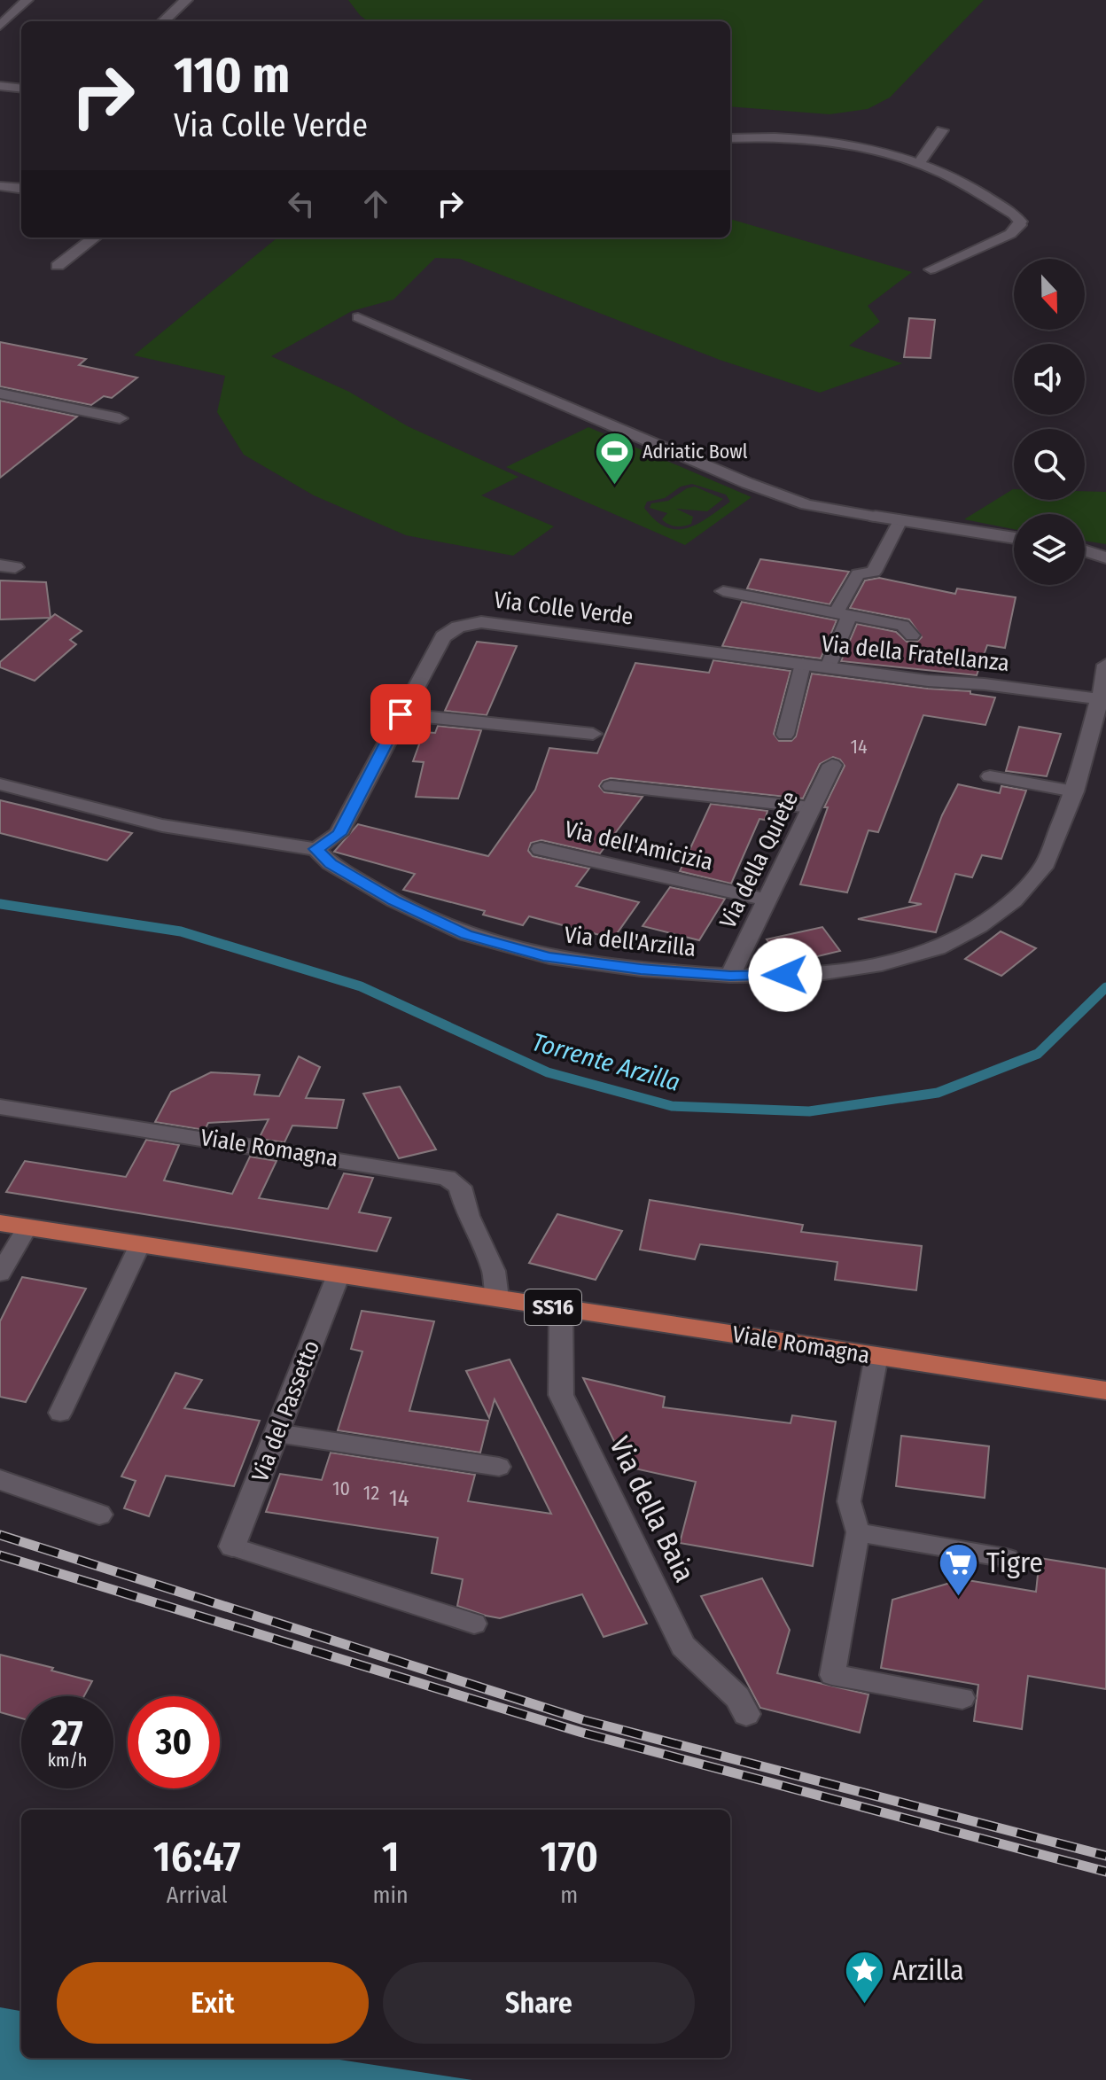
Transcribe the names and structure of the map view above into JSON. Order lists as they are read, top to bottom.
{
  "streets": {
    "main road": ["Viale Romagna", "SS16"],
    "street": [
      "Via Colle Verde",
      "Via della Fratellanza",
      "Via dell'Amicizia",
      "Via della Quiete",
      "Via dell'Arzilla",
      "Via del Passetto",
      "Via della Baia"
    ]
  },
  "crossings": [
    ["Via Colle Verde", "Via della Fratellanza"],
    ["Via Colle Verde", "Via dell'Arzilla"],
    ["Via della Fratellanza", "Via dell'Arzilla"],
    ["Via dell'Amicizia", "Via della Quiete"],
    ["Via della Quiete", "Via dell'Arzilla"],
    ["Viale Romagna", "Via del Passetto"],
    ["Viale Romagna", "Via della Baia"]
  ],
  "water": ["Torrente Arzilla"],
  "places": {
    "sports": ["Adriatic Bowl"],
    "supermarket": ["Tigre"],
    "place": ["Arzilla"]
  },
  "house_numbers": [
    "14",
    "10",
    "12",
    "14"
  ],
  "north": "bottom",
  "page": {
    "turn": ["110 m", "Via Colle Verde"],
    "speed": "27 km/h",
    "limit": "30",
    "eta": [
      "16:47",
      "Arrival",
      "1",
      "min",
      "170",
      "m"
    ],
    "buttons": ["Exit", "Share"]
  }
}
